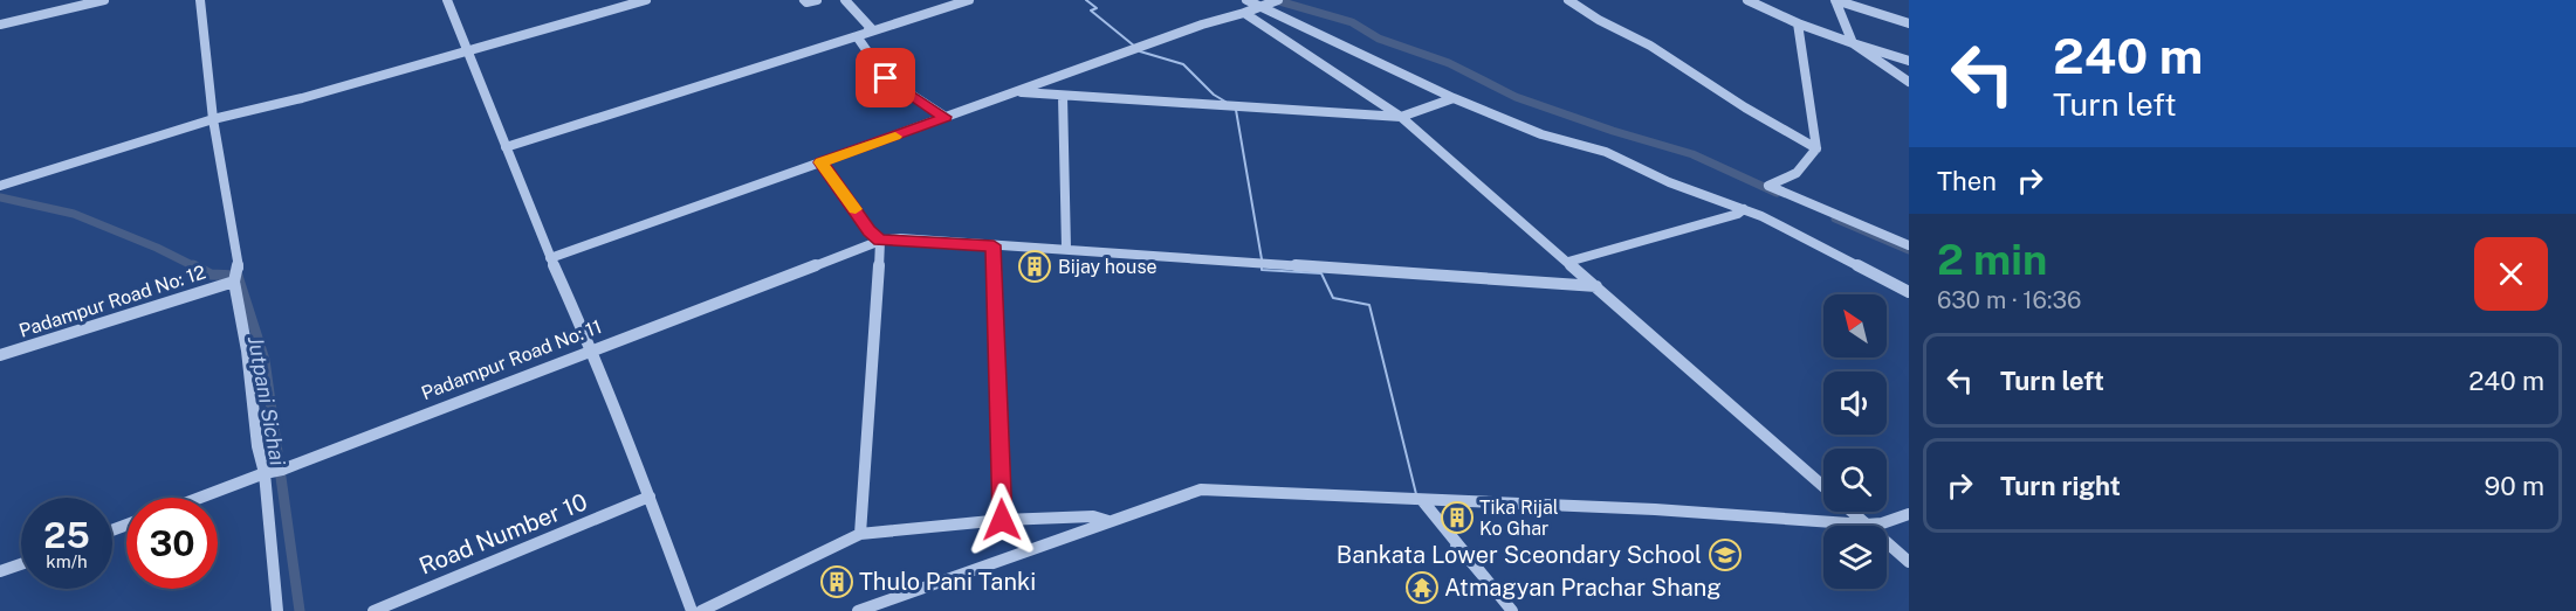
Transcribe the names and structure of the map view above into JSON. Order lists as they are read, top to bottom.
{
  "streets": {
    "street": ["Padampur Road No: 12", "Padampur Road No: 11", "Road Number 10"]
  },
  "water": ["Jutpani Sichai"],
  "places": {
    "building": ["Bijay house", "Tika Rijal Ko Ghar", "Thulo Pani Tanki"],
    "school or university": ["Bankata Lower Sceondary School"],
    "temple": ["Atmagyan Prachar Shang"]
  },
  "north": "top left",
  "page": {
    "turn": ["240 m", "Turn left"],
    "then": "Then",
    "heading": ["2 min", "630 m · 16:36"],
    "list": [
      {
        "name": "Turn left",
        "value": "240 m"
      },
      {
        "name": "Turn right",
        "value": "90 m"
      }
    ],
    "speed": "25 km/h",
    "limit": "30"
  }
}
